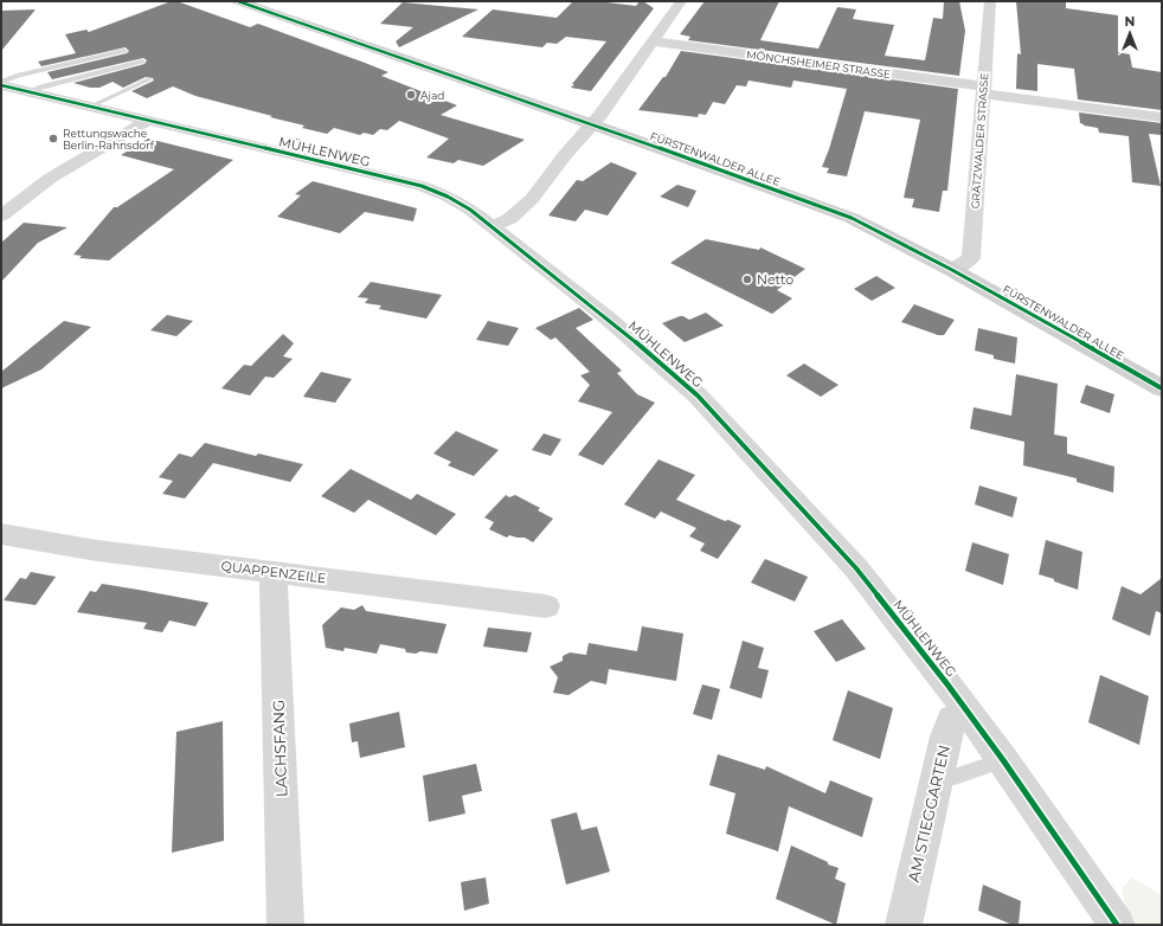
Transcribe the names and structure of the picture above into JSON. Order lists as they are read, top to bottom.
{
  "streets": {
    "main road": ["FÜRSTENWALDER ALLEE"],
    "street": [
      "MÖNCHSHEIMER STRASSE",
      "GRÄTZWALDER STRASSE",
      "MÜHLENWEG",
      "QUAPPENZEILE",
      "LACHSFANG",
      "AM STIEGGARTEN"
    ]
  },
  "crossings": [
    ["MÖNCHSHEIMER STRASSE", "GRÄTZWALDER STRASSE"],
    ["GRÄTZWALDER STRASSE", "FÜRSTENWALDER ALLEE"],
    ["MÜHLENWEG", "AM STIEGGARTEN"],
    ["QUAPPENZEILE", "LACHSFANG"]
  ],
  "places": ["Ajad", "Rettungswache Berlin-Rahnsdorf", "Netto"],
  "north": "top"
}
